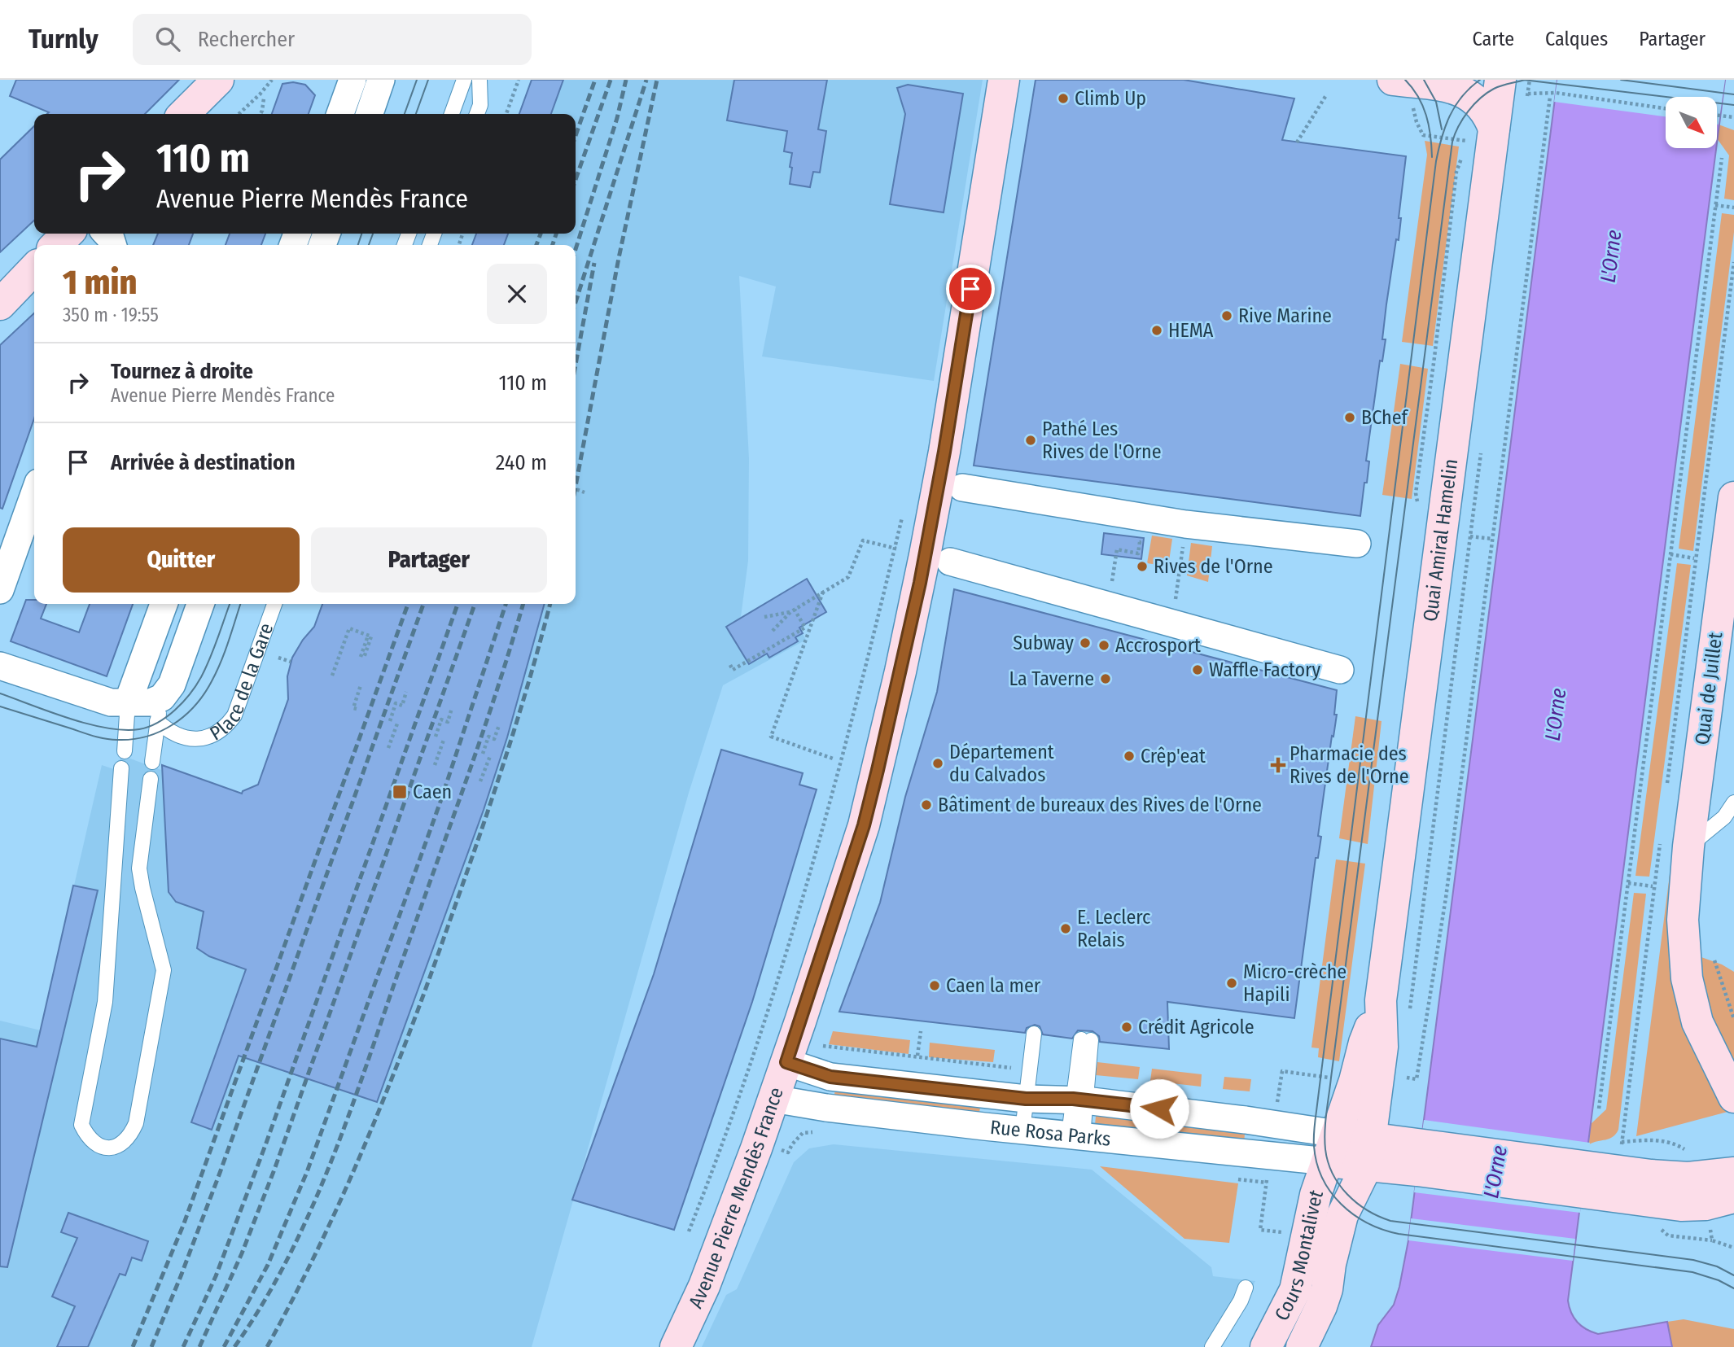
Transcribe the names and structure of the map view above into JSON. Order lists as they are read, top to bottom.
{
  "streets": {
    "main road": [
      "Quai Amiral Hamelin",
      "Quai de Juillet",
      "Avenue Pierre Mendès France",
      "Cours Montalivet"
    ],
    "street": ["Rue Rosa Parks"],
    "lane": ["Place de la Gare"]
  },
  "crossings": [
    ["Quai Amiral Hamelin", "Rue Rosa Parks"],
    ["Quai Amiral Hamelin", "Cours Montalivet"],
    ["Rue Rosa Parks", "Avenue Pierre Mendès France"],
    ["Rue Rosa Parks", "Cours Montalivet"]
  ],
  "water": ["L'Orne"],
  "places": {
    "other": [
      "Climb Up",
      "Rive Marine",
      "HEMA",
      "BChef",
      "Pathé Les Rives de l'Orne",
      "Rives de l'Orne",
      "Subway",
      "Accrosport",
      "Waffle Factory",
      "La Taverne",
      "Crêp'eat",
      "Département du Calvados",
      "Bâtiment de bureaux des Rives de l'Orne",
      "E. Leclerc Relais",
      "Micro-crèche Hapili",
      "Caen la mer",
      "Crédit Agricole"
    ],
    "health": ["Pharmacie des Rives de l'Orne"],
    "transit": ["Caen"]
  },
  "north": "bottom right",
  "page": {
    "header": "Turnly",
    "search": "Rechercher",
    "nav": ["Carte", "Calques", "Partager"],
    "turn": ["110 m", "Avenue Pierre Mendès France"],
    "heading": ["1 min", "350 m · 19:55"],
    "list": [
      {
        "name": "Tournez à droite",
        "note": "Avenue Pierre Mendès France",
        "value": "110 m"
      },
      {
        "name": "Arrivée à destination",
        "value": "240 m"
      }
    ],
    "buttons": ["Quitter", "Partager"]
  }
}
